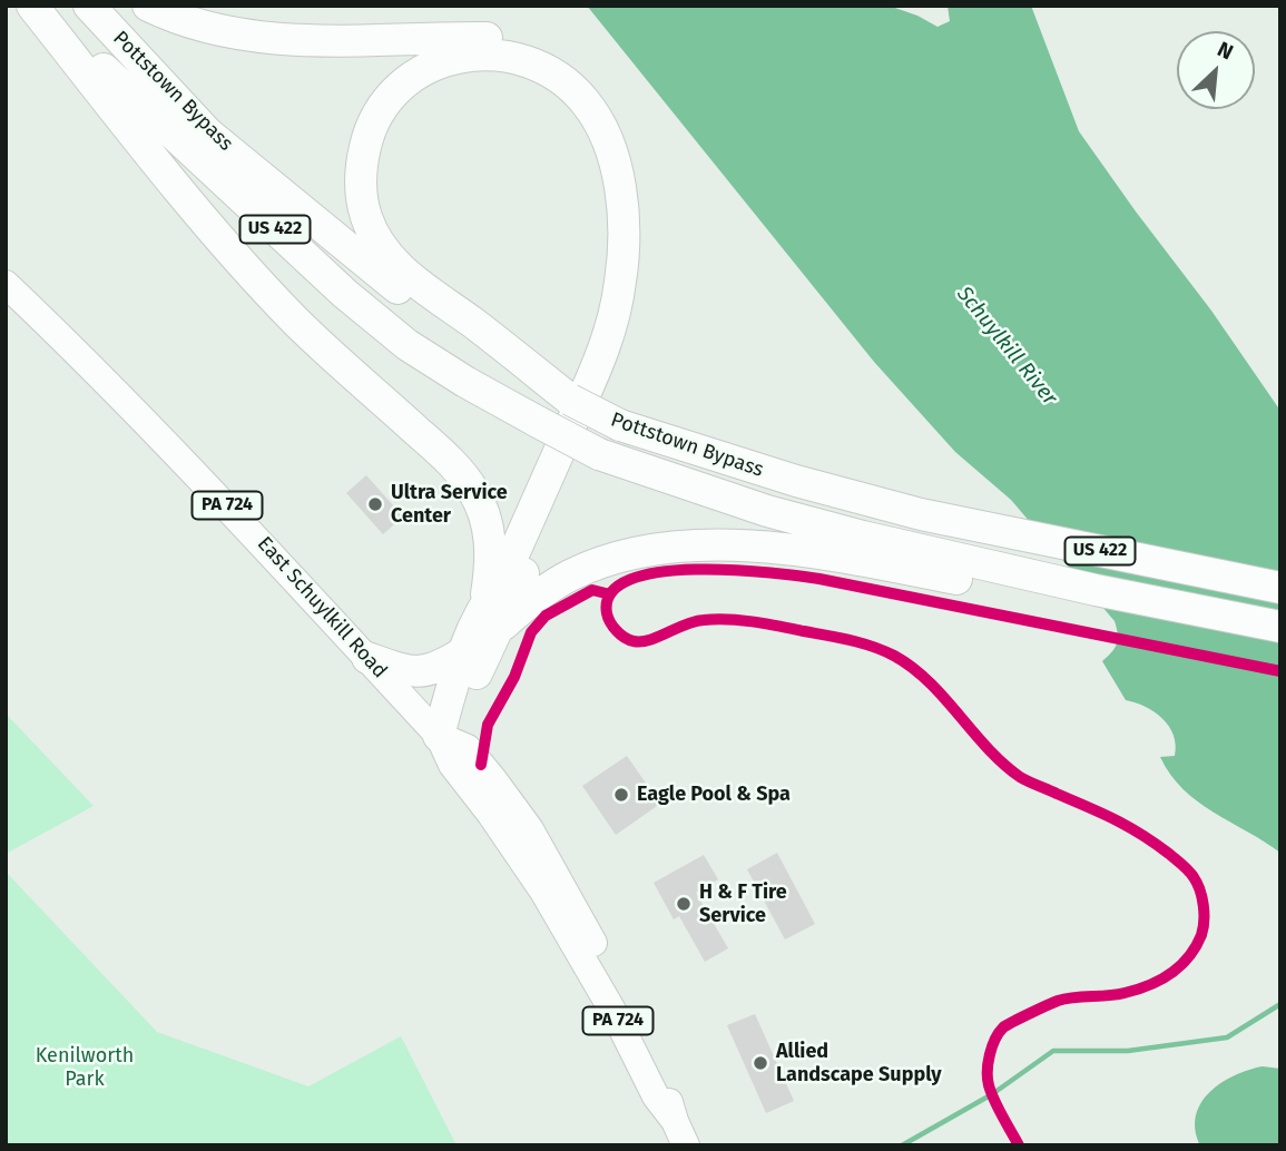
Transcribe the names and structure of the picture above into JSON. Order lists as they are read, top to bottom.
{
  "streets": {
    "highway": ["Pottstown Bypass", "US 422"],
    "main road": ["PA 724", "East Schuylkill Road"]
  },
  "crossings": [
    ["Pottstown Bypass", "US 422"]
  ],
  "water": ["Schuylkill River"],
  "parks": ["Kenilworth Park"],
  "places": [
    "Ultra Service Center",
    "Eagle Pool & Spa",
    "H & F Tire Service",
    "Allied Landscape Supply"
  ],
  "north": "top right"
}
